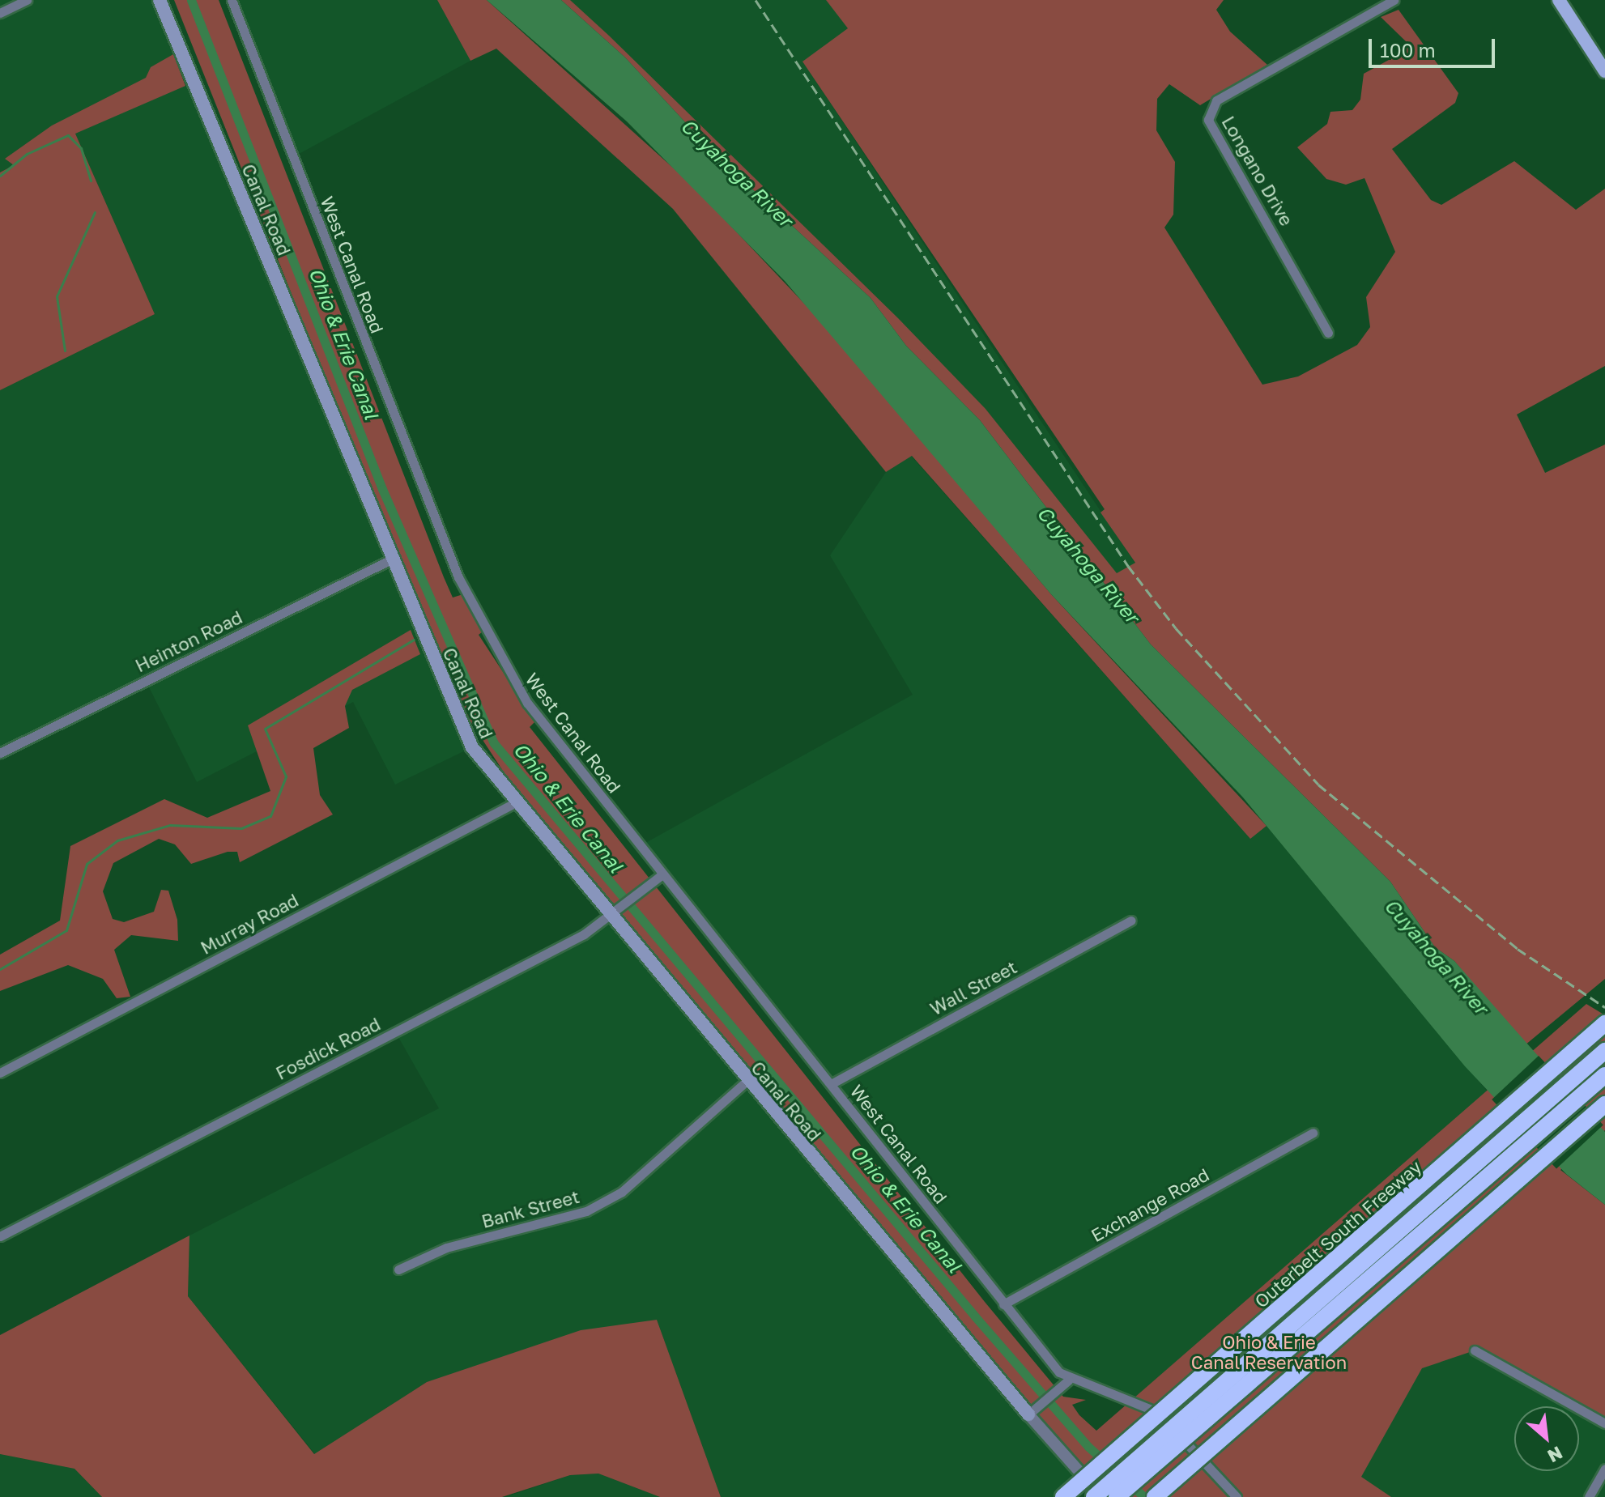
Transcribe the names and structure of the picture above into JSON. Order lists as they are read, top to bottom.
{
  "streets": {
    "highway": ["Outerbelt South Freeway"],
    "main road": ["Canal Road"],
    "street": [
      "Longano Drive",
      "West Canal Road",
      "Heinton Road",
      "Murray Road",
      "Wall Street",
      "Fosdick Road",
      "Exchange Road",
      "Bank Street"
    ]
  },
  "crossings": [
    ["Canal Road", "Heinton Road"],
    ["Canal Road", "Murray Road"],
    ["Canal Road", "Fosdick Road"],
    ["Canal Road", "Bank Street"],
    ["West Canal Road", "Wall Street"],
    ["West Canal Road", "Fosdick Road"],
    ["West Canal Road", "Exchange Road"]
  ],
  "water": ["Cuyahoga River", "Ohio & Erie Canal"],
  "parks": ["Ohio & Erie Canal Reservation"],
  "scale_bar": "100 m",
  "north": "bottom right"
}
